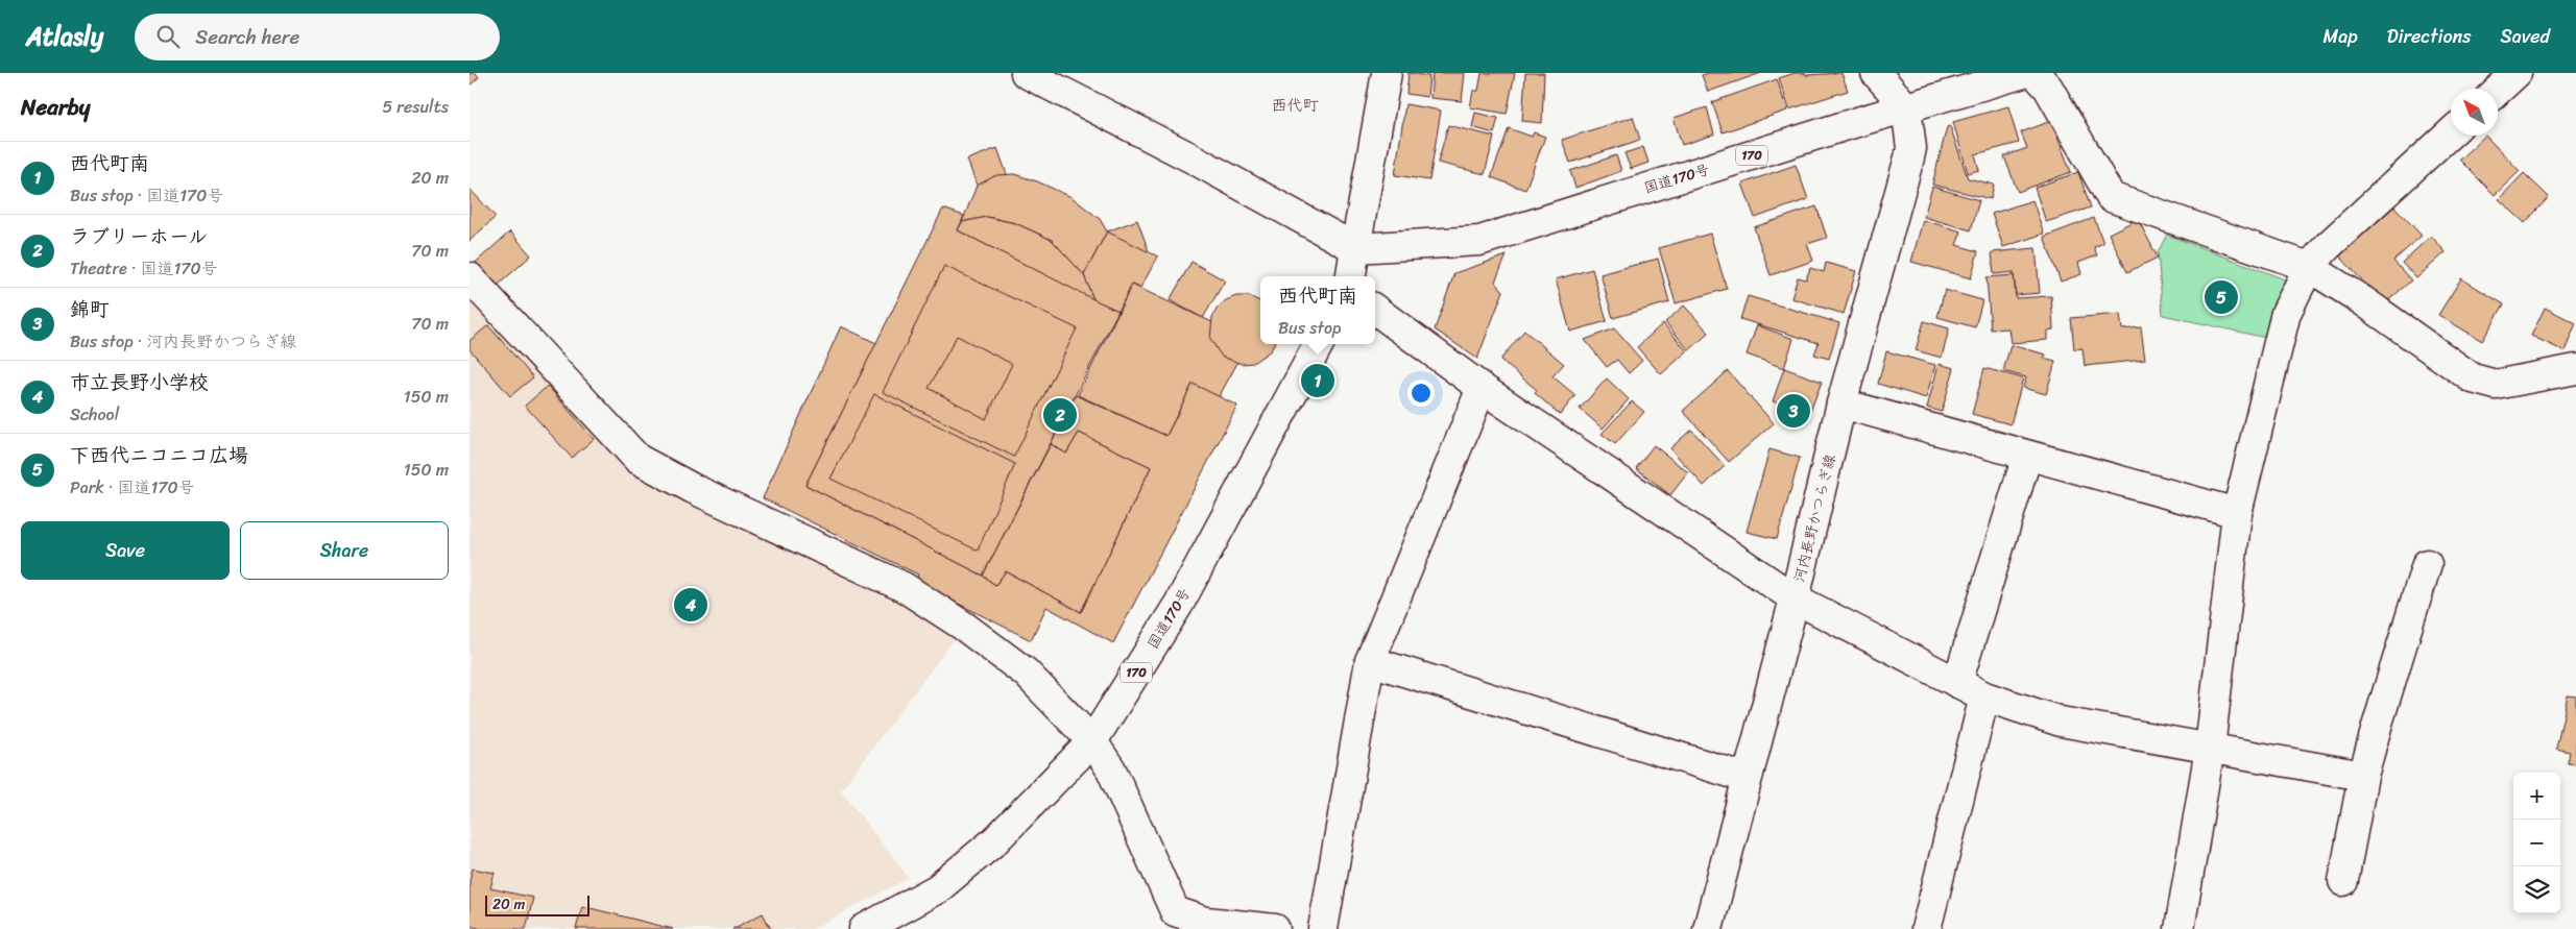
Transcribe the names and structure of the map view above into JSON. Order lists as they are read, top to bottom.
{
  "streets": {
    "main road": ["170", "国道170号", "河内長野かつらぎ線"]
  },
  "crossings": [
    ["国道170号", "河内長野かつらぎ線"]
  ],
  "districts": ["西代町"],
  "scale_bar": "20 m",
  "north": "top left",
  "page": {
    "header": "Atlasly",
    "search": "Search here",
    "nav": ["Map", "Directions", "Saved"],
    "heading": ["Nearby", "5 results"],
    "list": [
      {
        "mark": "1",
        "name": "西代町南",
        "note": "Bus stop · 国道170号",
        "value": "20 m"
      },
      {
        "mark": "2",
        "name": "ラブリーホール",
        "note": "Theatre · 国道170号",
        "value": "70 m"
      },
      {
        "mark": "3",
        "name": "錦町",
        "note": "Bus stop · 河内長野かつらぎ線",
        "value": "70 m"
      },
      {
        "mark": "4",
        "name": "市立長野小学校",
        "note": "School",
        "value": "150 m"
      },
      {
        "mark": "5",
        "name": "下西代ニコニコ広場",
        "note": "Park · 国道170号",
        "value": "150 m"
      }
    ],
    "popup": ["西代町南", "Bus stop"],
    "pins": [
      "5",
      "1",
      "3",
      "2",
      "4"
    ],
    "buttons": ["Save", "Share"],
    "map_buttons": ["+", "−"],
    "scale": "20 m"
  }
}
